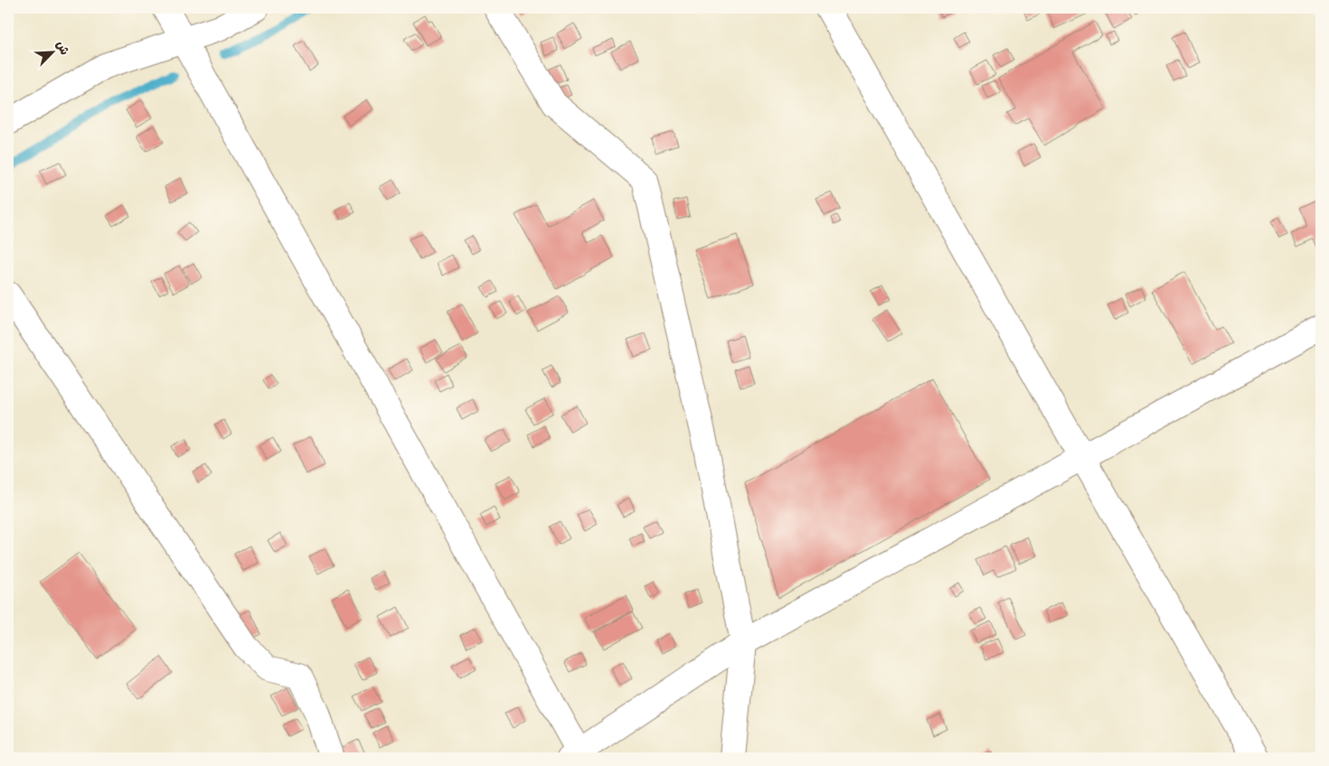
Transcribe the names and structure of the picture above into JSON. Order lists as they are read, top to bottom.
{
  "north": "top right"
}
